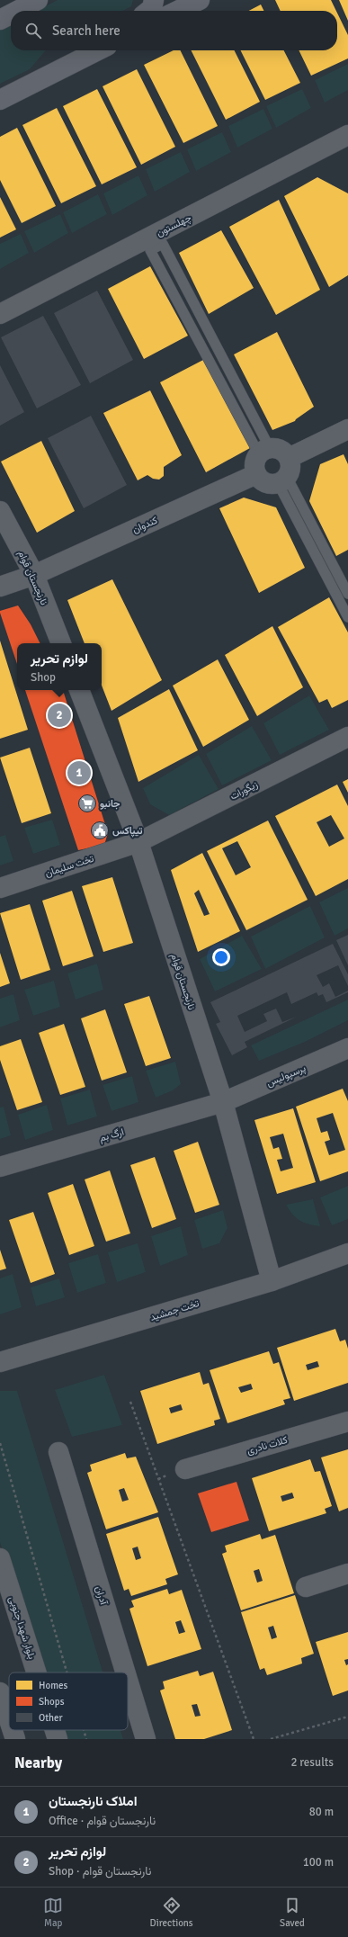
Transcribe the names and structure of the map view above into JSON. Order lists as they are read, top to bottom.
{
  "streets": {
    "street": [
      "چهلستون",
      "کندوان",
      "نارنجستان قوام",
      "زیگورات",
      "تخت سلیمان",
      "پرسپولیس",
      "ارگ بم",
      "تخت جمشید",
      "کلات نادری",
      "آدران",
      "بلوار شهدا جنوبی"
    ]
  },
  "crossings": [
    ["کندوان", "نارنجستان قوام"],
    ["نارنجستان قوام", "زیگورات"],
    ["نارنجستان قوام", "تخت سلیمان"],
    ["نارنجستان قوام", "پرسپولیس"],
    ["نارنجستان قوام", "ارگ بم"],
    ["نارنجستان قوام", "تخت جمشید"],
    ["زیگورات", "تخت سلیمان"],
    ["پرسپولیس", "ارگ بم"]
  ],
  "places": {
    "supermarket": ["جانبو"],
    "public building": ["تیپاکس"]
  },
  "legend": ["Homes", "Shops", "Other"],
  "page": {
    "search": "Search here",
    "popup": ["لوازم تحریر", "Shop"],
    "pins": ["2", "1"],
    "heading": ["Nearby", "2 results"],
    "list": [
      {
        "mark": "1",
        "name": "املاک نارنجستان",
        "note": "Office · نارنجستان قوام",
        "value": "80 m"
      },
      {
        "mark": "2",
        "name": "لوازم تحریر",
        "note": "Shop · نارنجستان قوام",
        "value": "100 m"
      }
    ],
    "nav": ["Map", "Directions", "Saved"]
  }
}
